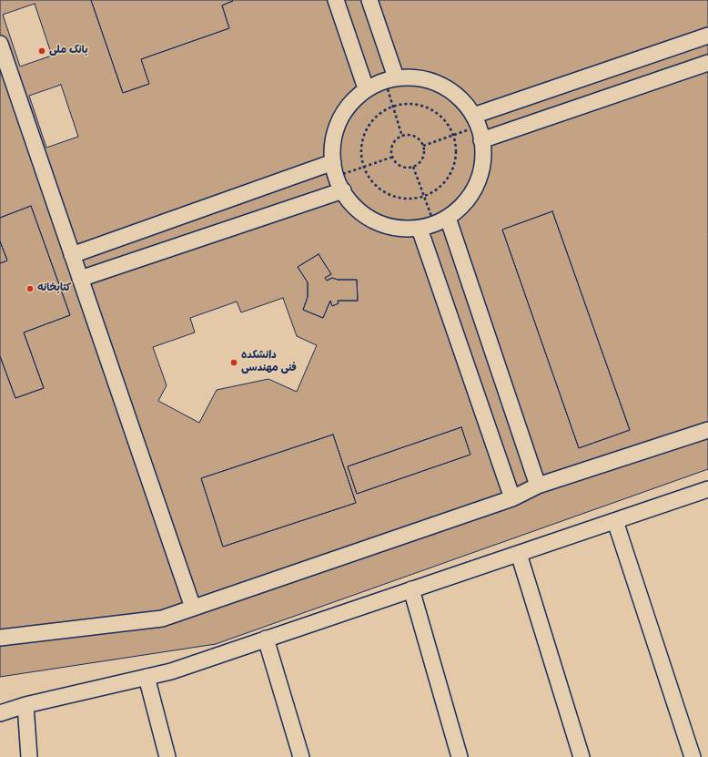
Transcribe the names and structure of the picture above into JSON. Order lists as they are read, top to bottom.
{
  "places": ["بانک ملی", "کتابخانه", "دانشکده فنی مهندسی"]
}
